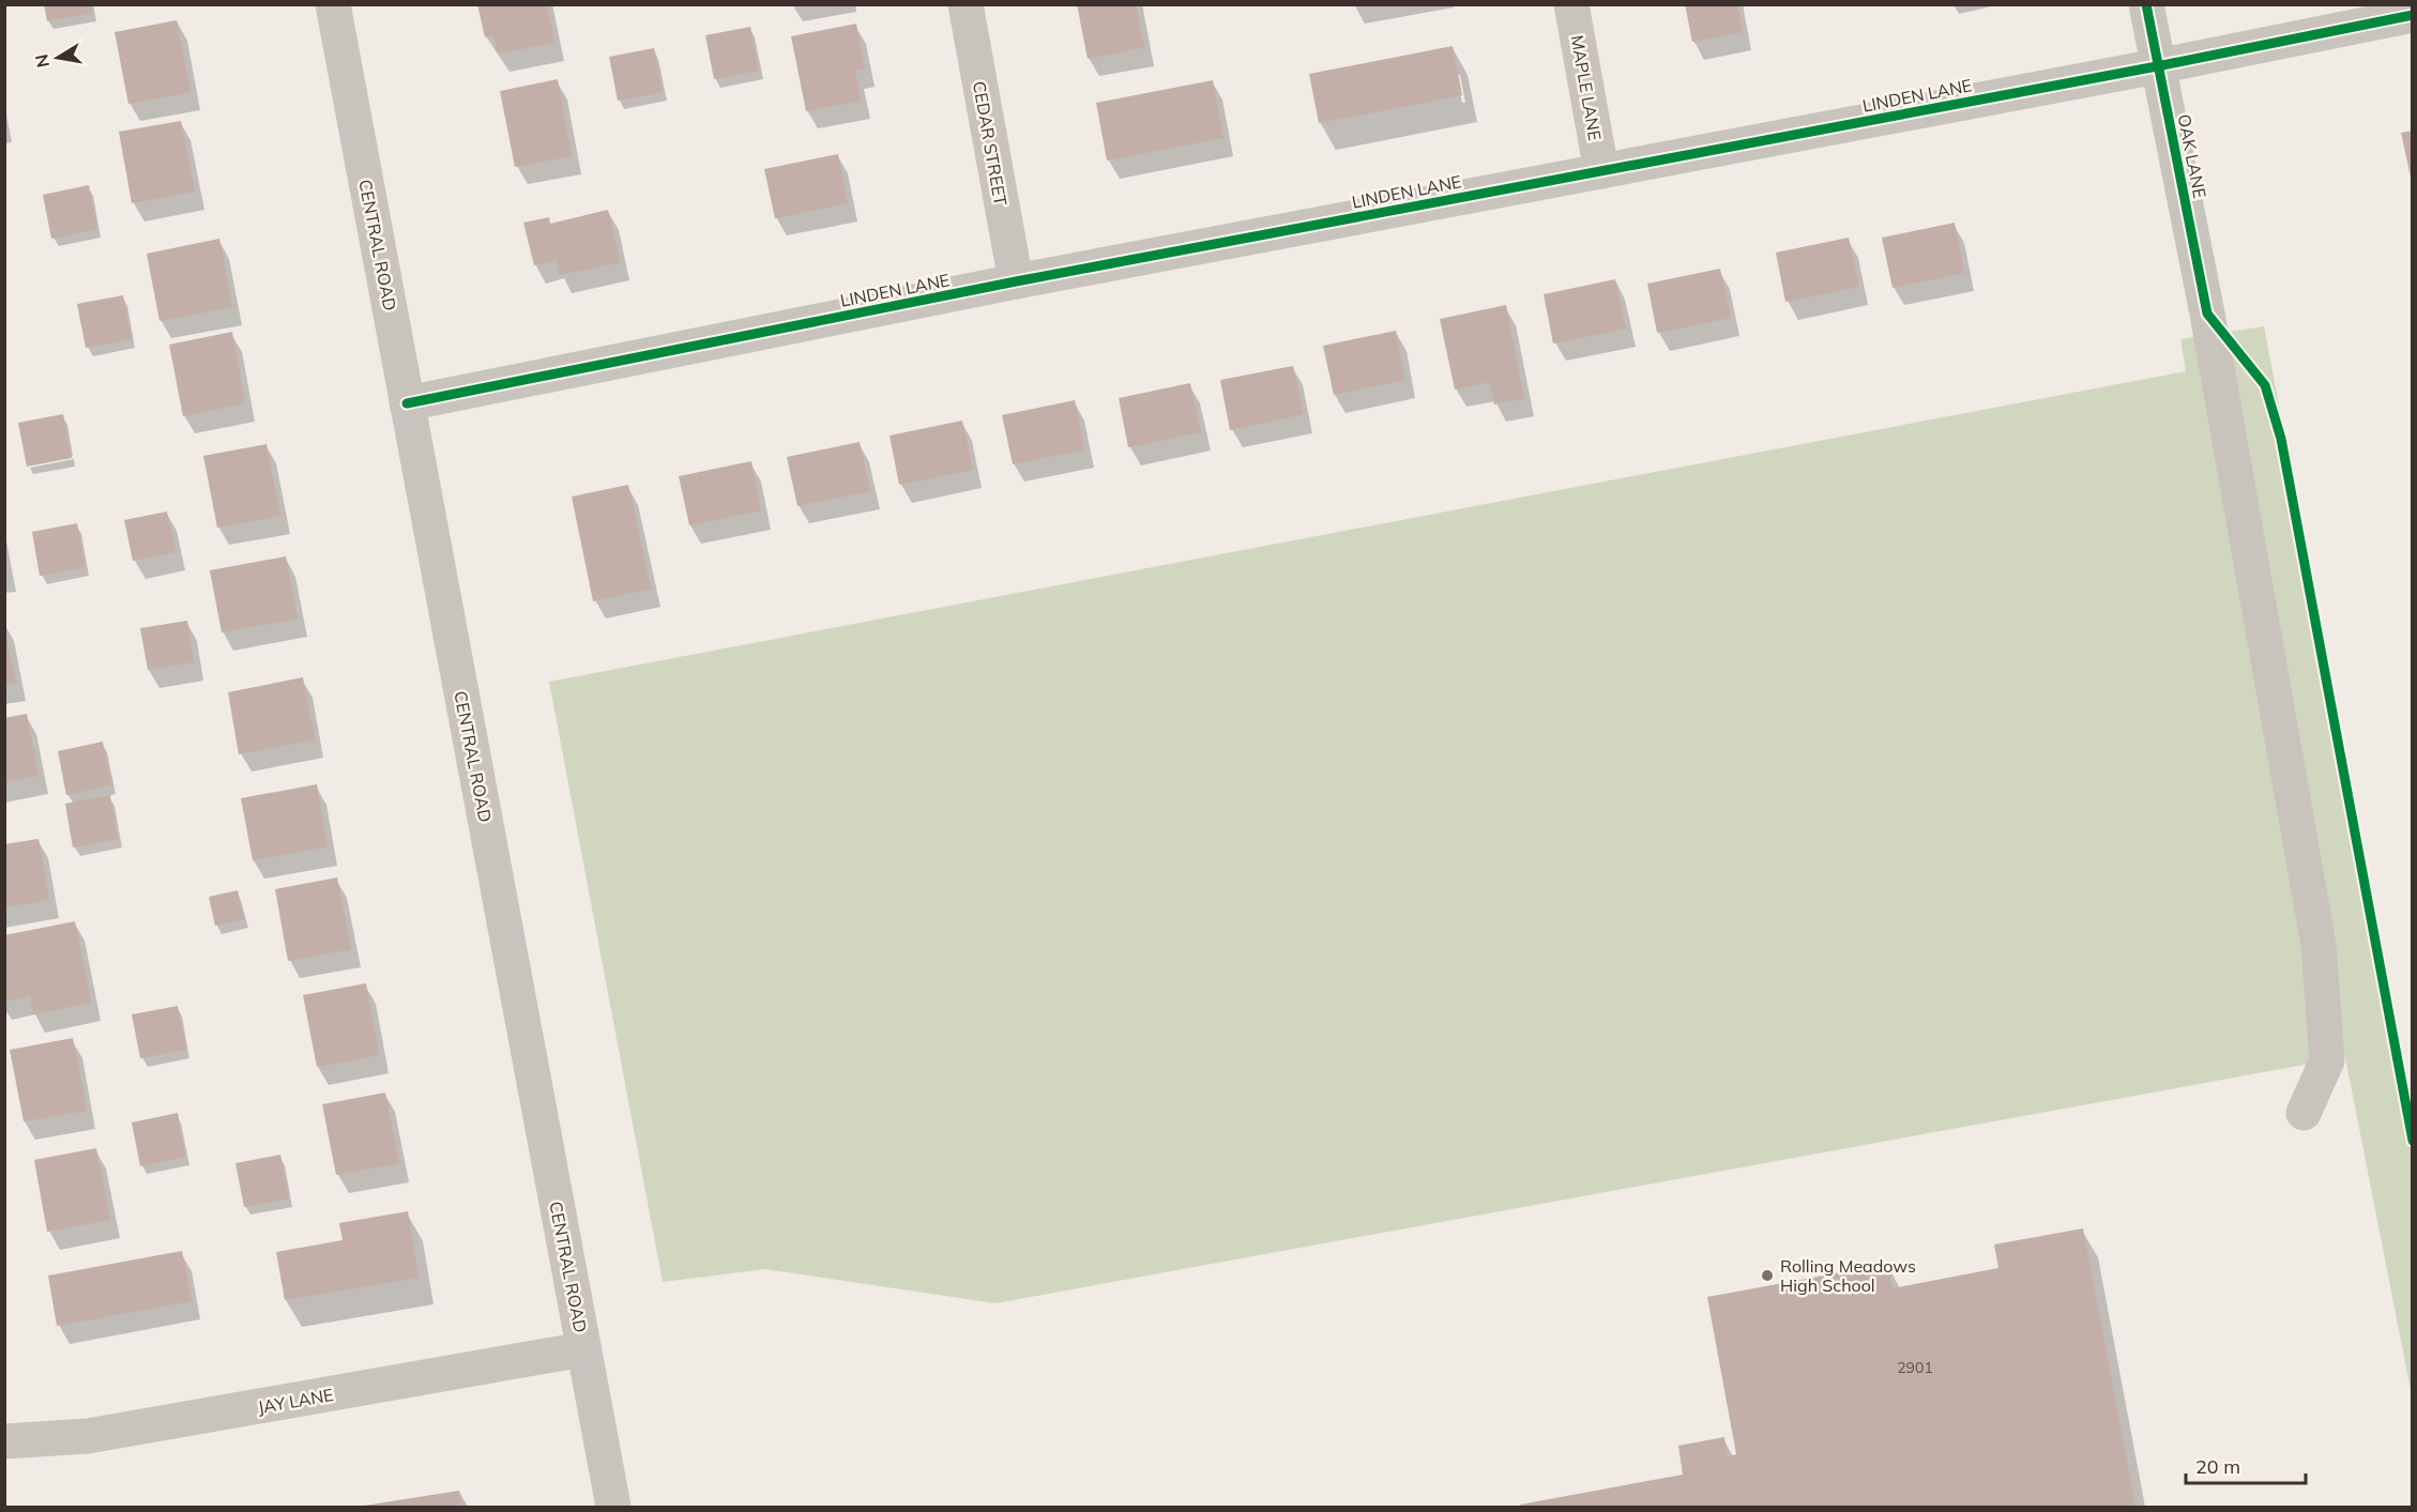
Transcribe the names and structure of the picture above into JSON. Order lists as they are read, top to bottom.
{
  "streets": {
    "street": [
      "MAPLE LANE",
      "LINDEN LANE",
      "CEDAR STREET",
      "OAK LANE",
      "CENTRAL ROAD",
      "JAY LANE"
    ]
  },
  "crossings": [
    ["MAPLE LANE", "LINDEN LANE"],
    ["LINDEN LANE", "CEDAR STREET"],
    ["LINDEN LANE", "OAK LANE"],
    ["LINDEN LANE", "CENTRAL ROAD"],
    ["CENTRAL ROAD", "JAY LANE"]
  ],
  "places": ["Rolling Meadows High School"],
  "house_numbers": ["2901"],
  "scale_bar": "20 m",
  "north": "left"
}
